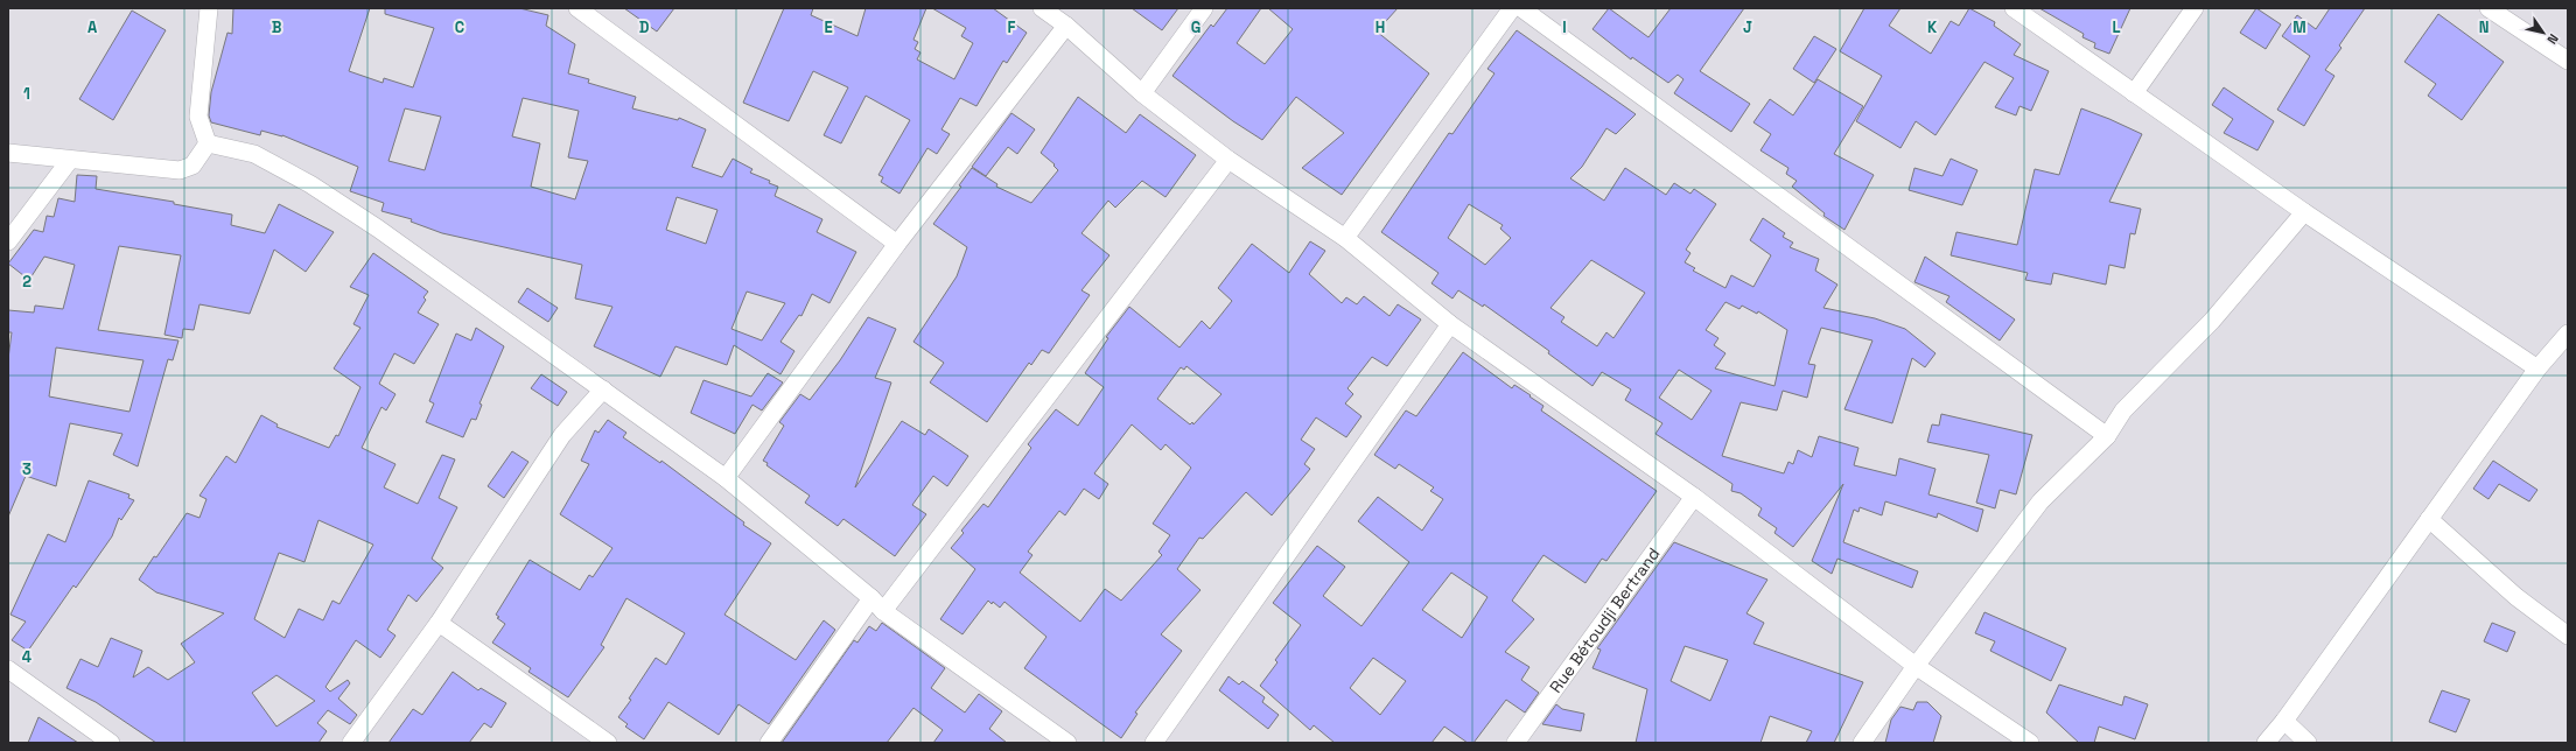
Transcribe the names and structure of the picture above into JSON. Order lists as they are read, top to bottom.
{
  "streets": {
    "street": ["Rue Bétoudji Bertrand"]
  },
  "north": "bottom right",
  "grid": {
    "columns": [
      "A",
      "B",
      "C",
      "D",
      "E",
      "F",
      "G",
      "H",
      "I",
      "J",
      "K",
      "L",
      "M",
      "N"
    ],
    "rows": [
      "1",
      "2",
      "3",
      "4"
    ]
  }
}
